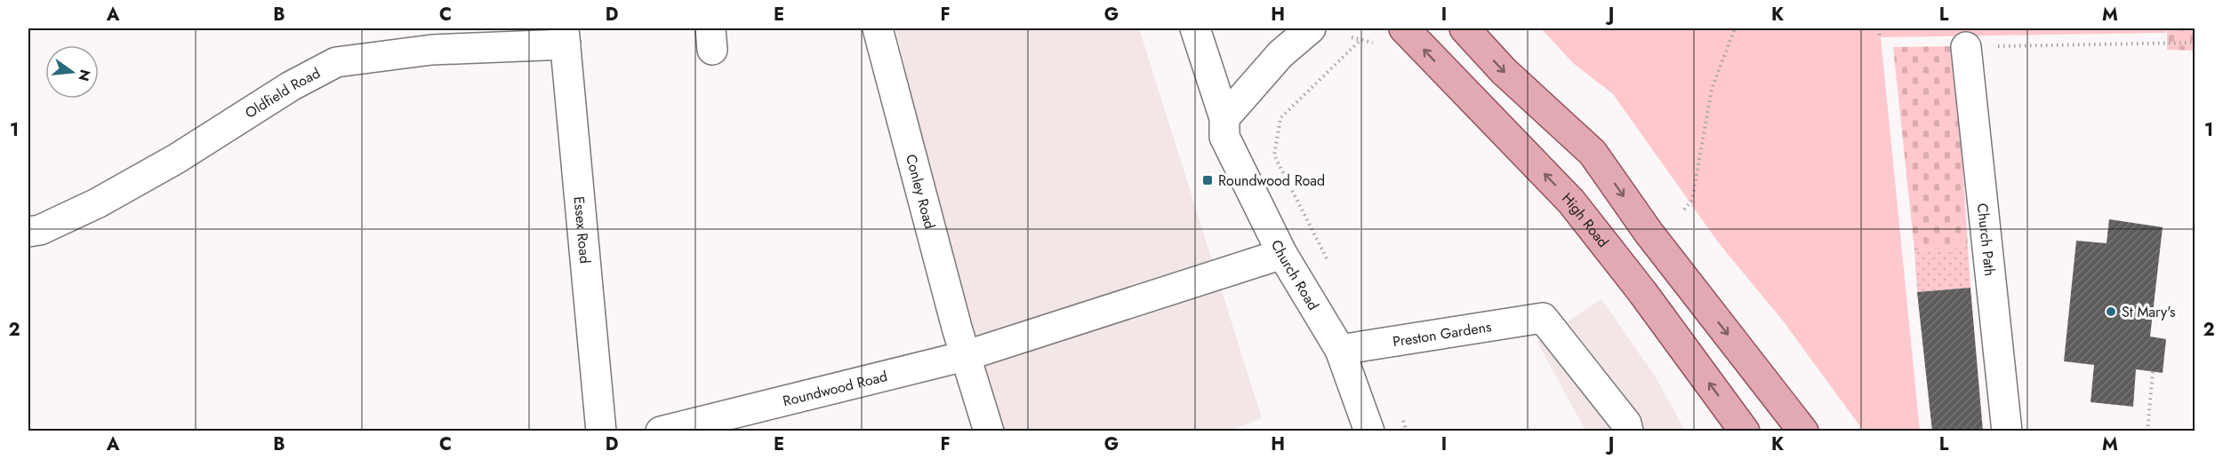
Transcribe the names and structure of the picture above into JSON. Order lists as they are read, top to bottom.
{
  "streets": {
    "main road": ["High Road"],
    "street": [
      "Oldfield Road",
      "Conley Road",
      "Essex Road",
      "Church Path",
      "Church Road",
      "Preston Gardens",
      "Roundwood Road"
    ]
  },
  "crossings": [
    ["Oldfield Road", "Essex Road"],
    ["Conley Road", "Roundwood Road"],
    ["Church Road", "Preston Gardens"],
    ["Church Road", "Roundwood Road"]
  ],
  "places": {
    "transit": ["Roundwood Road"],
    "other": ["St Mary's"]
  },
  "north": "right",
  "grid": {
    "columns": [
      "A",
      "B",
      "C",
      "D",
      "E",
      "F",
      "G",
      "H",
      "I",
      "J",
      "K",
      "L",
      "M"
    ],
    "rows": ["1", "2"]
  }
}
